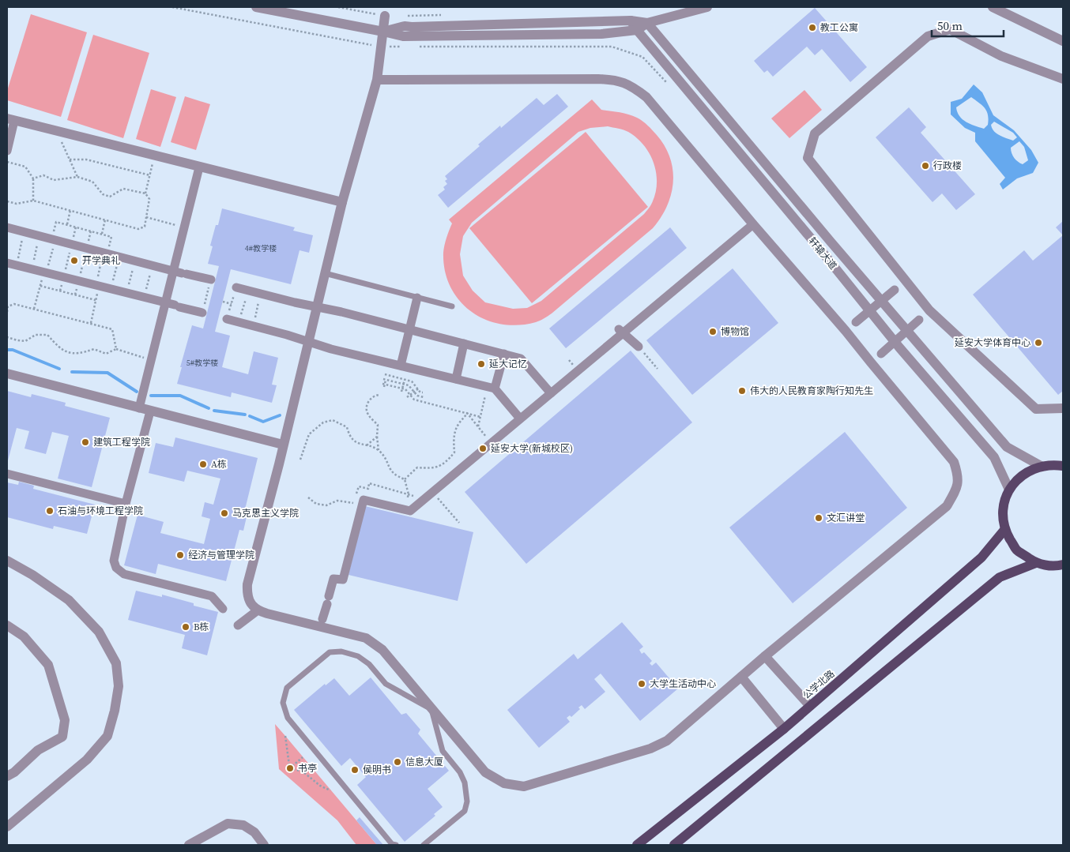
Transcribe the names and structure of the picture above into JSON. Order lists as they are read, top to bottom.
{
  "streets": {
    "main road": ["公学北路"],
    "street": ["轩辕大道"]
  },
  "places": [
    "教工公寓",
    "行政楼",
    "开学典礼",
    "博物馆",
    "延安大学体育中心",
    "延大记忆",
    "伟大的人民教育家陶行知先生",
    "建筑工程学院",
    "延安大学(新城校区)",
    "A栋",
    "石油与环境工程学院",
    "马克思主义学院",
    "文汇讲堂",
    "经济与管理学院",
    "B栋",
    "大学生活动中心",
    "信息大厦",
    "书亭",
    "侯明书"
  ],
  "house_numbers": ["4#教学楼", "5#教学楼"],
  "scale_bar": "50 m"
}
